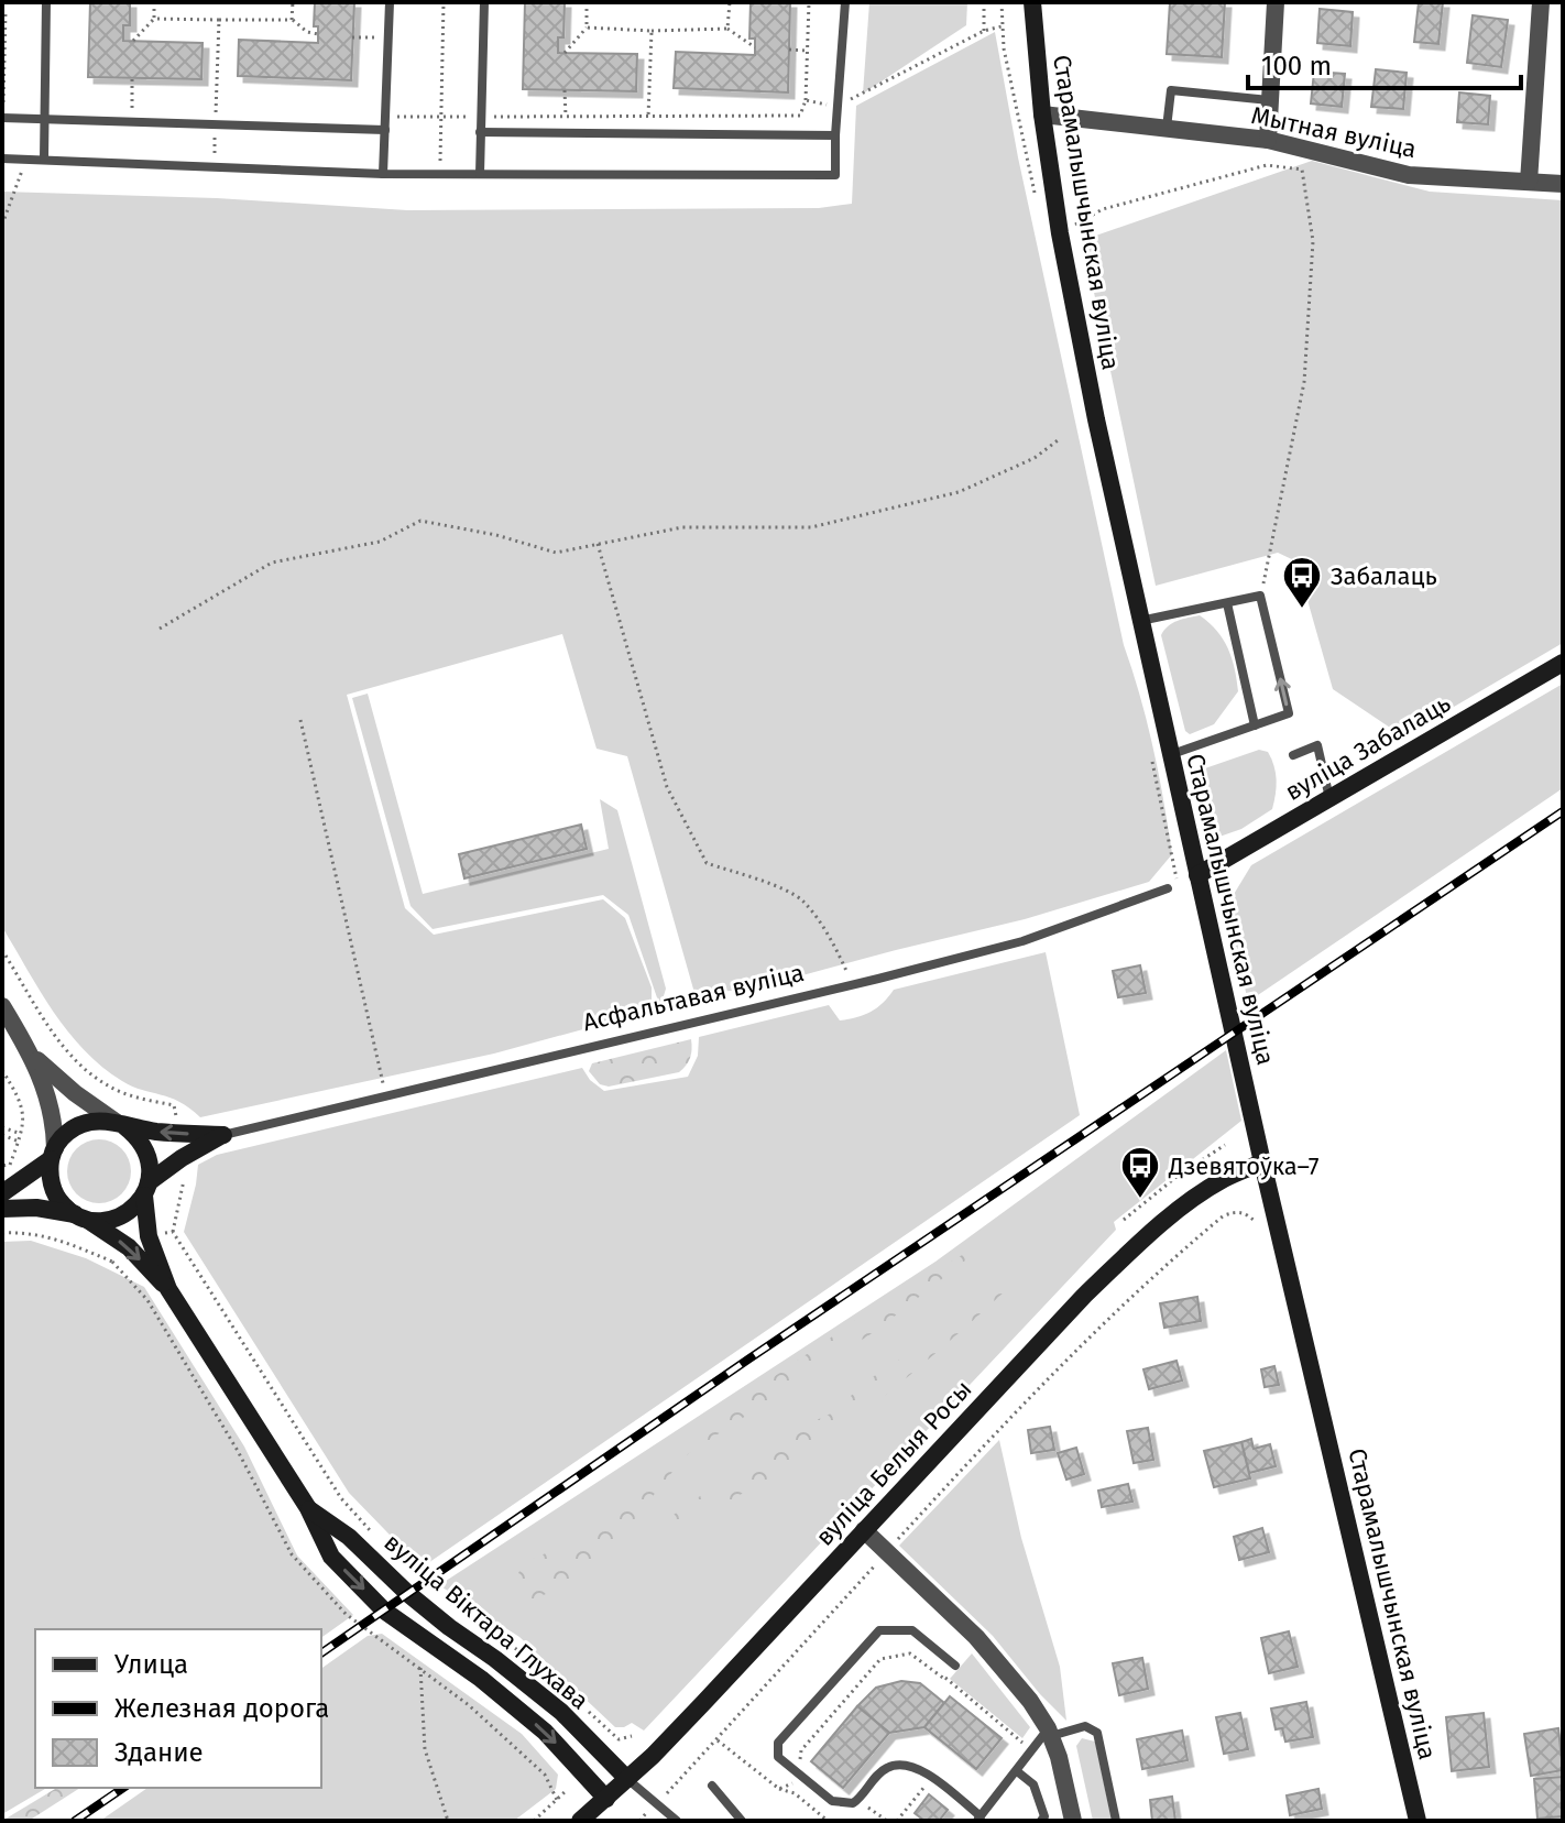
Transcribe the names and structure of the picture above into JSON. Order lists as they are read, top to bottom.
{
  "streets": {
    "main road": [
      "Старамалышчынская вуліца",
      "вуліца Забалаць",
      "вуліца Белыя Росы",
      "вуліца Віктара Глухава"
    ],
    "street": ["Мытная вуліца"],
    "lane": ["Асфальтавая вуліца"]
  },
  "crossings": [
    ["Мытная вуліца", "Старамалышчынская вуліца"],
    ["Старамалышчынская вуліца", "вуліца Забалаць"],
    ["Старамалышчынская вуліца", "вуліца Белыя Росы"],
    ["вуліца Белыя Росы", "вуліца Віктара Глухава"]
  ],
  "places": {
    "bus stop": ["Забалаць", "Дзевятоўка–7"]
  },
  "legend": ["Улица", "Железная дорога", "Здание"],
  "scale_bar": "100 m"
}
